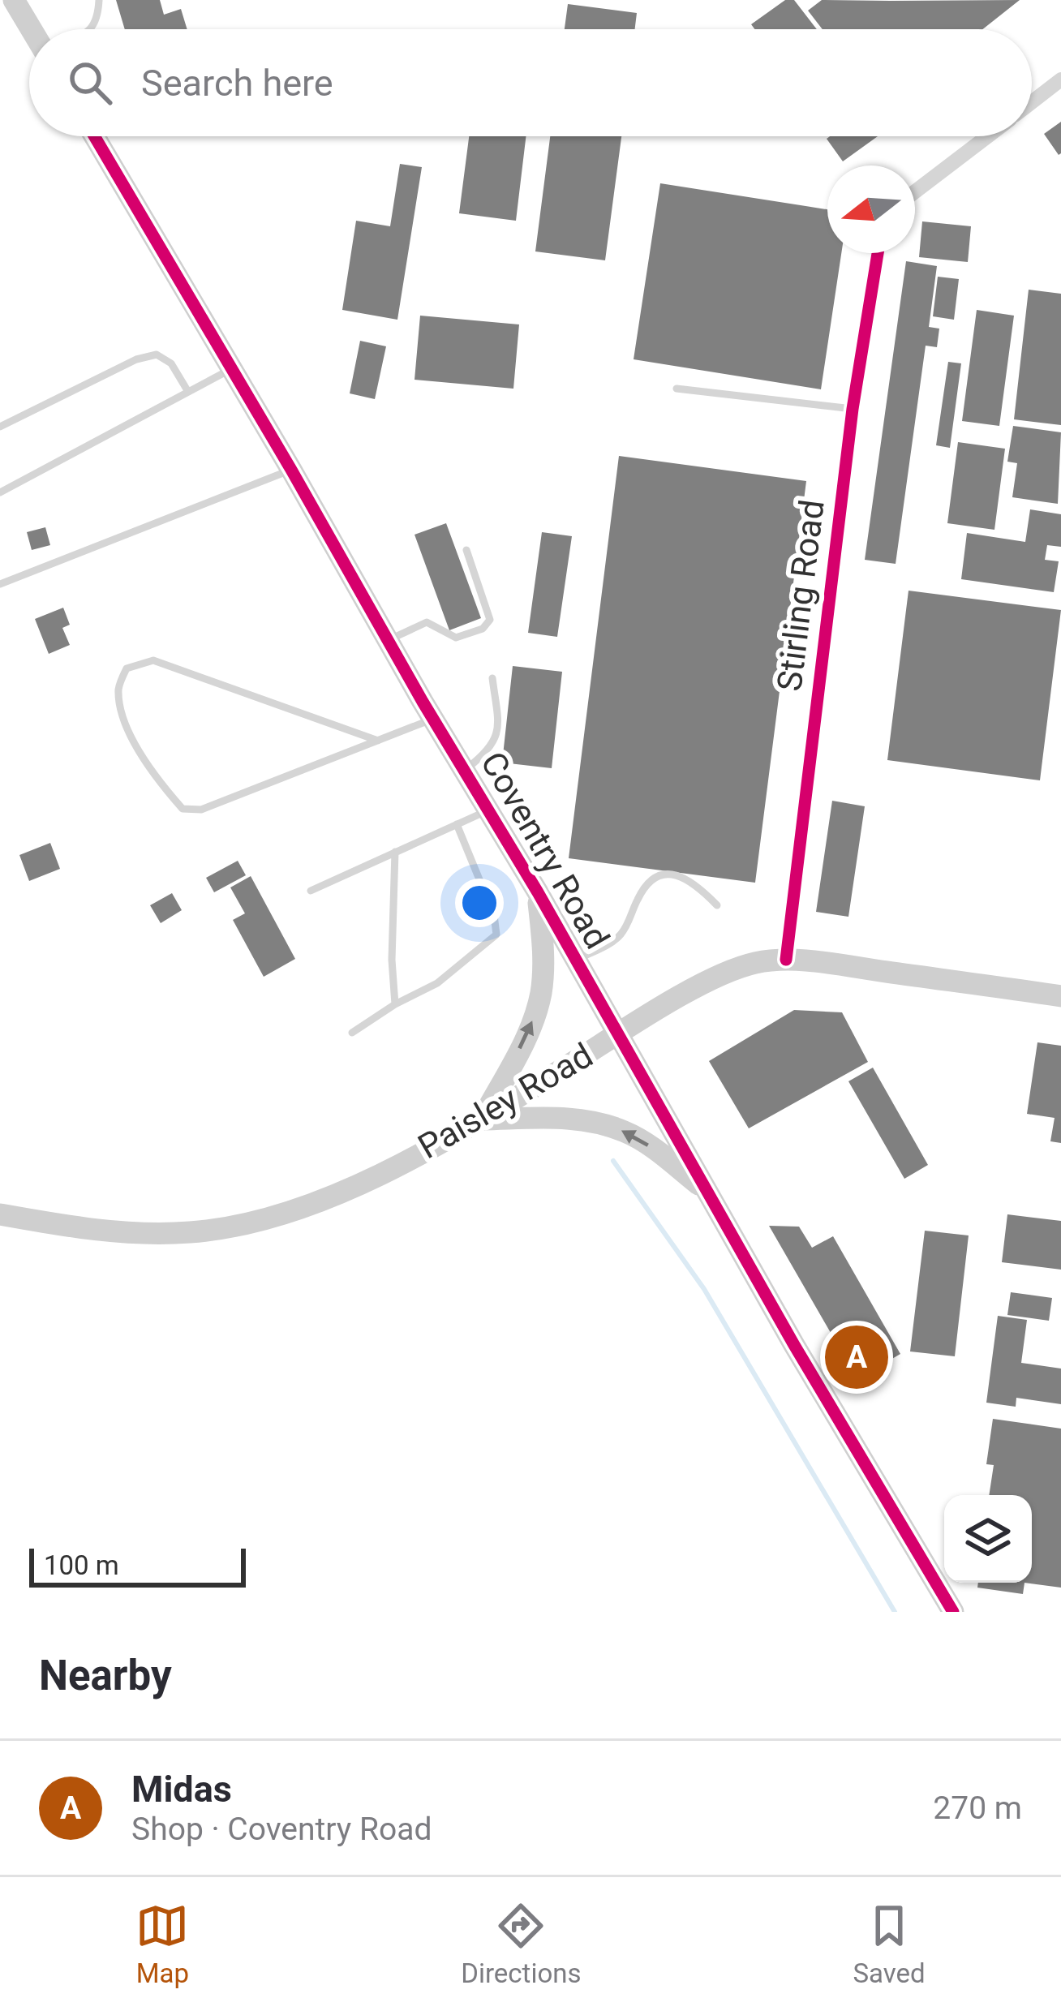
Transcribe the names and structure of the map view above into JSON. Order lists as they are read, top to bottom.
{
  "streets": {
    "street": ["Stirling Road", "Coventry Road", "Paisley Road"]
  },
  "crossings": [
    ["Stirling Road", "Paisley Road"],
    ["Coventry Road", "Paisley Road"]
  ],
  "scale_bar": "100 m",
  "north": "left",
  "page": {
    "search": "Search here",
    "pins": "A",
    "scale": "100 m",
    "heading": "Nearby",
    "list": [
      {
        "mark": "A",
        "name": "Midas",
        "note": "Shop · Coventry Road",
        "value": "270 m"
      }
    ],
    "nav": ["Map", "Directions", "Saved"]
  }
}
